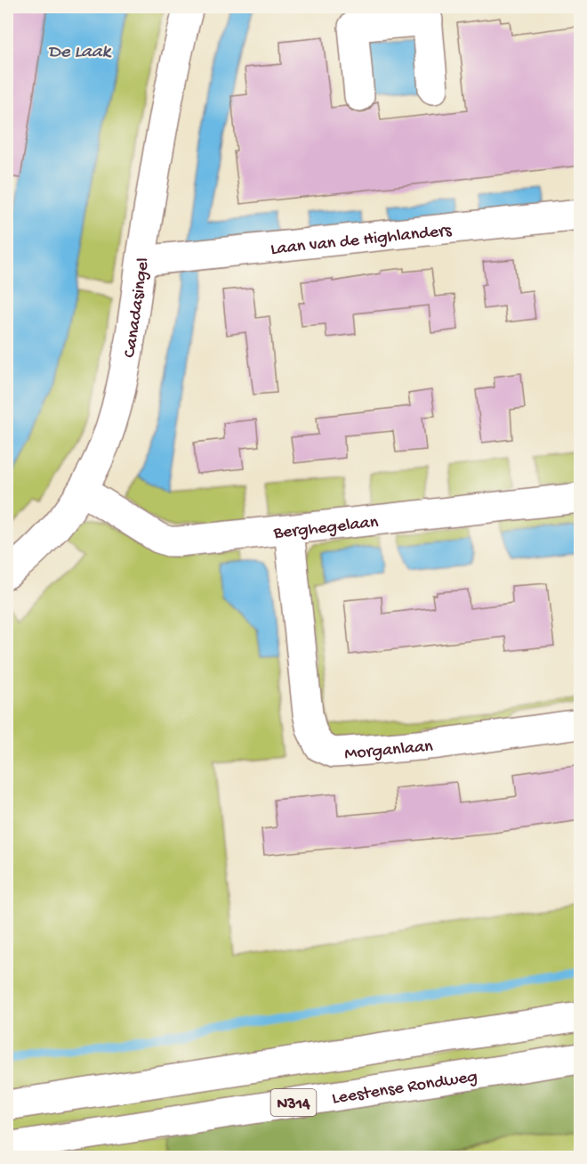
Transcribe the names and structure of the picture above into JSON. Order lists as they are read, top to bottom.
{
  "streets": {
    "street": [
      "Laan van de Highlanders",
      "Canadasingel",
      "Berghegelaan",
      "Morganlaan",
      "Leestense Rondweg",
      "N314"
    ]
  },
  "crossings": [
    ["Laan van de Highlanders", "Canadasingel"],
    ["Canadasingel", "Berghegelaan"],
    ["Berghegelaan", "Morganlaan"]
  ],
  "water": ["De Laak"]
}
